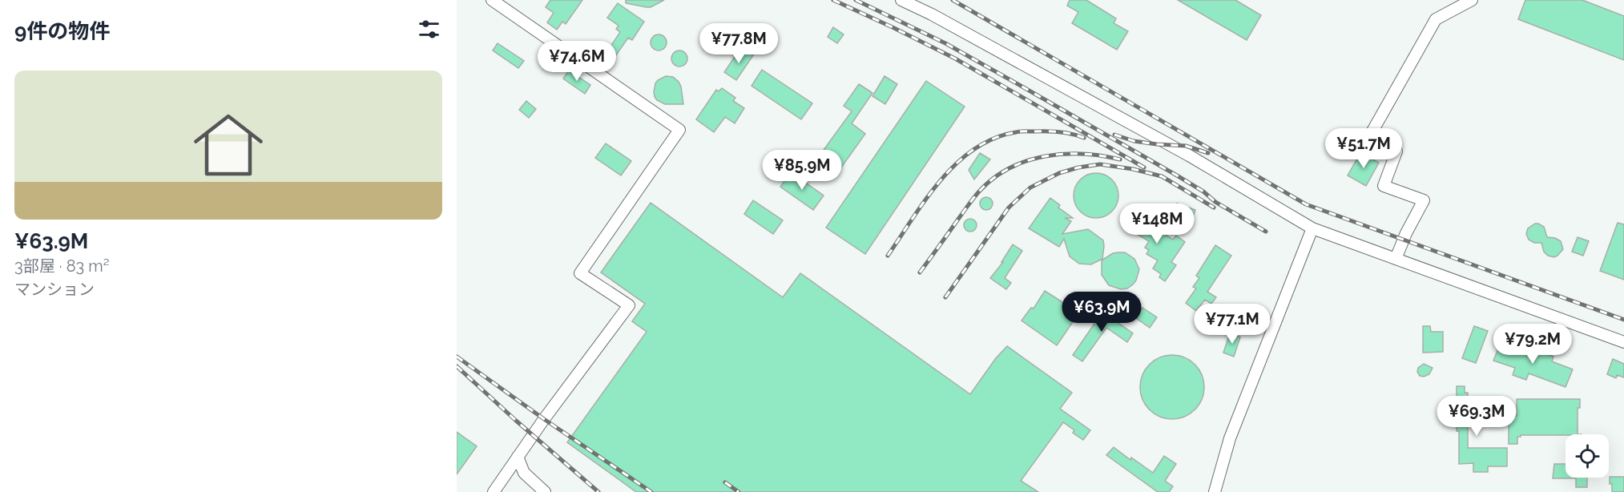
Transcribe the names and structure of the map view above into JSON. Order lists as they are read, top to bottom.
{
  "page": {
    "heading": "9件の物件",
    "price": [
      "¥77.8M",
      "¥74.6M",
      "¥51.7M",
      "¥85.9M",
      "¥148M",
      "¥63.9M",
      "¥77.1M",
      "¥79.2M",
      "¥69.3M"
    ],
    "list": [
      {
        "name": "¥63.9M",
        "note": "3部屋 · 83 m² · マンション"
      }
    ]
  }
}
